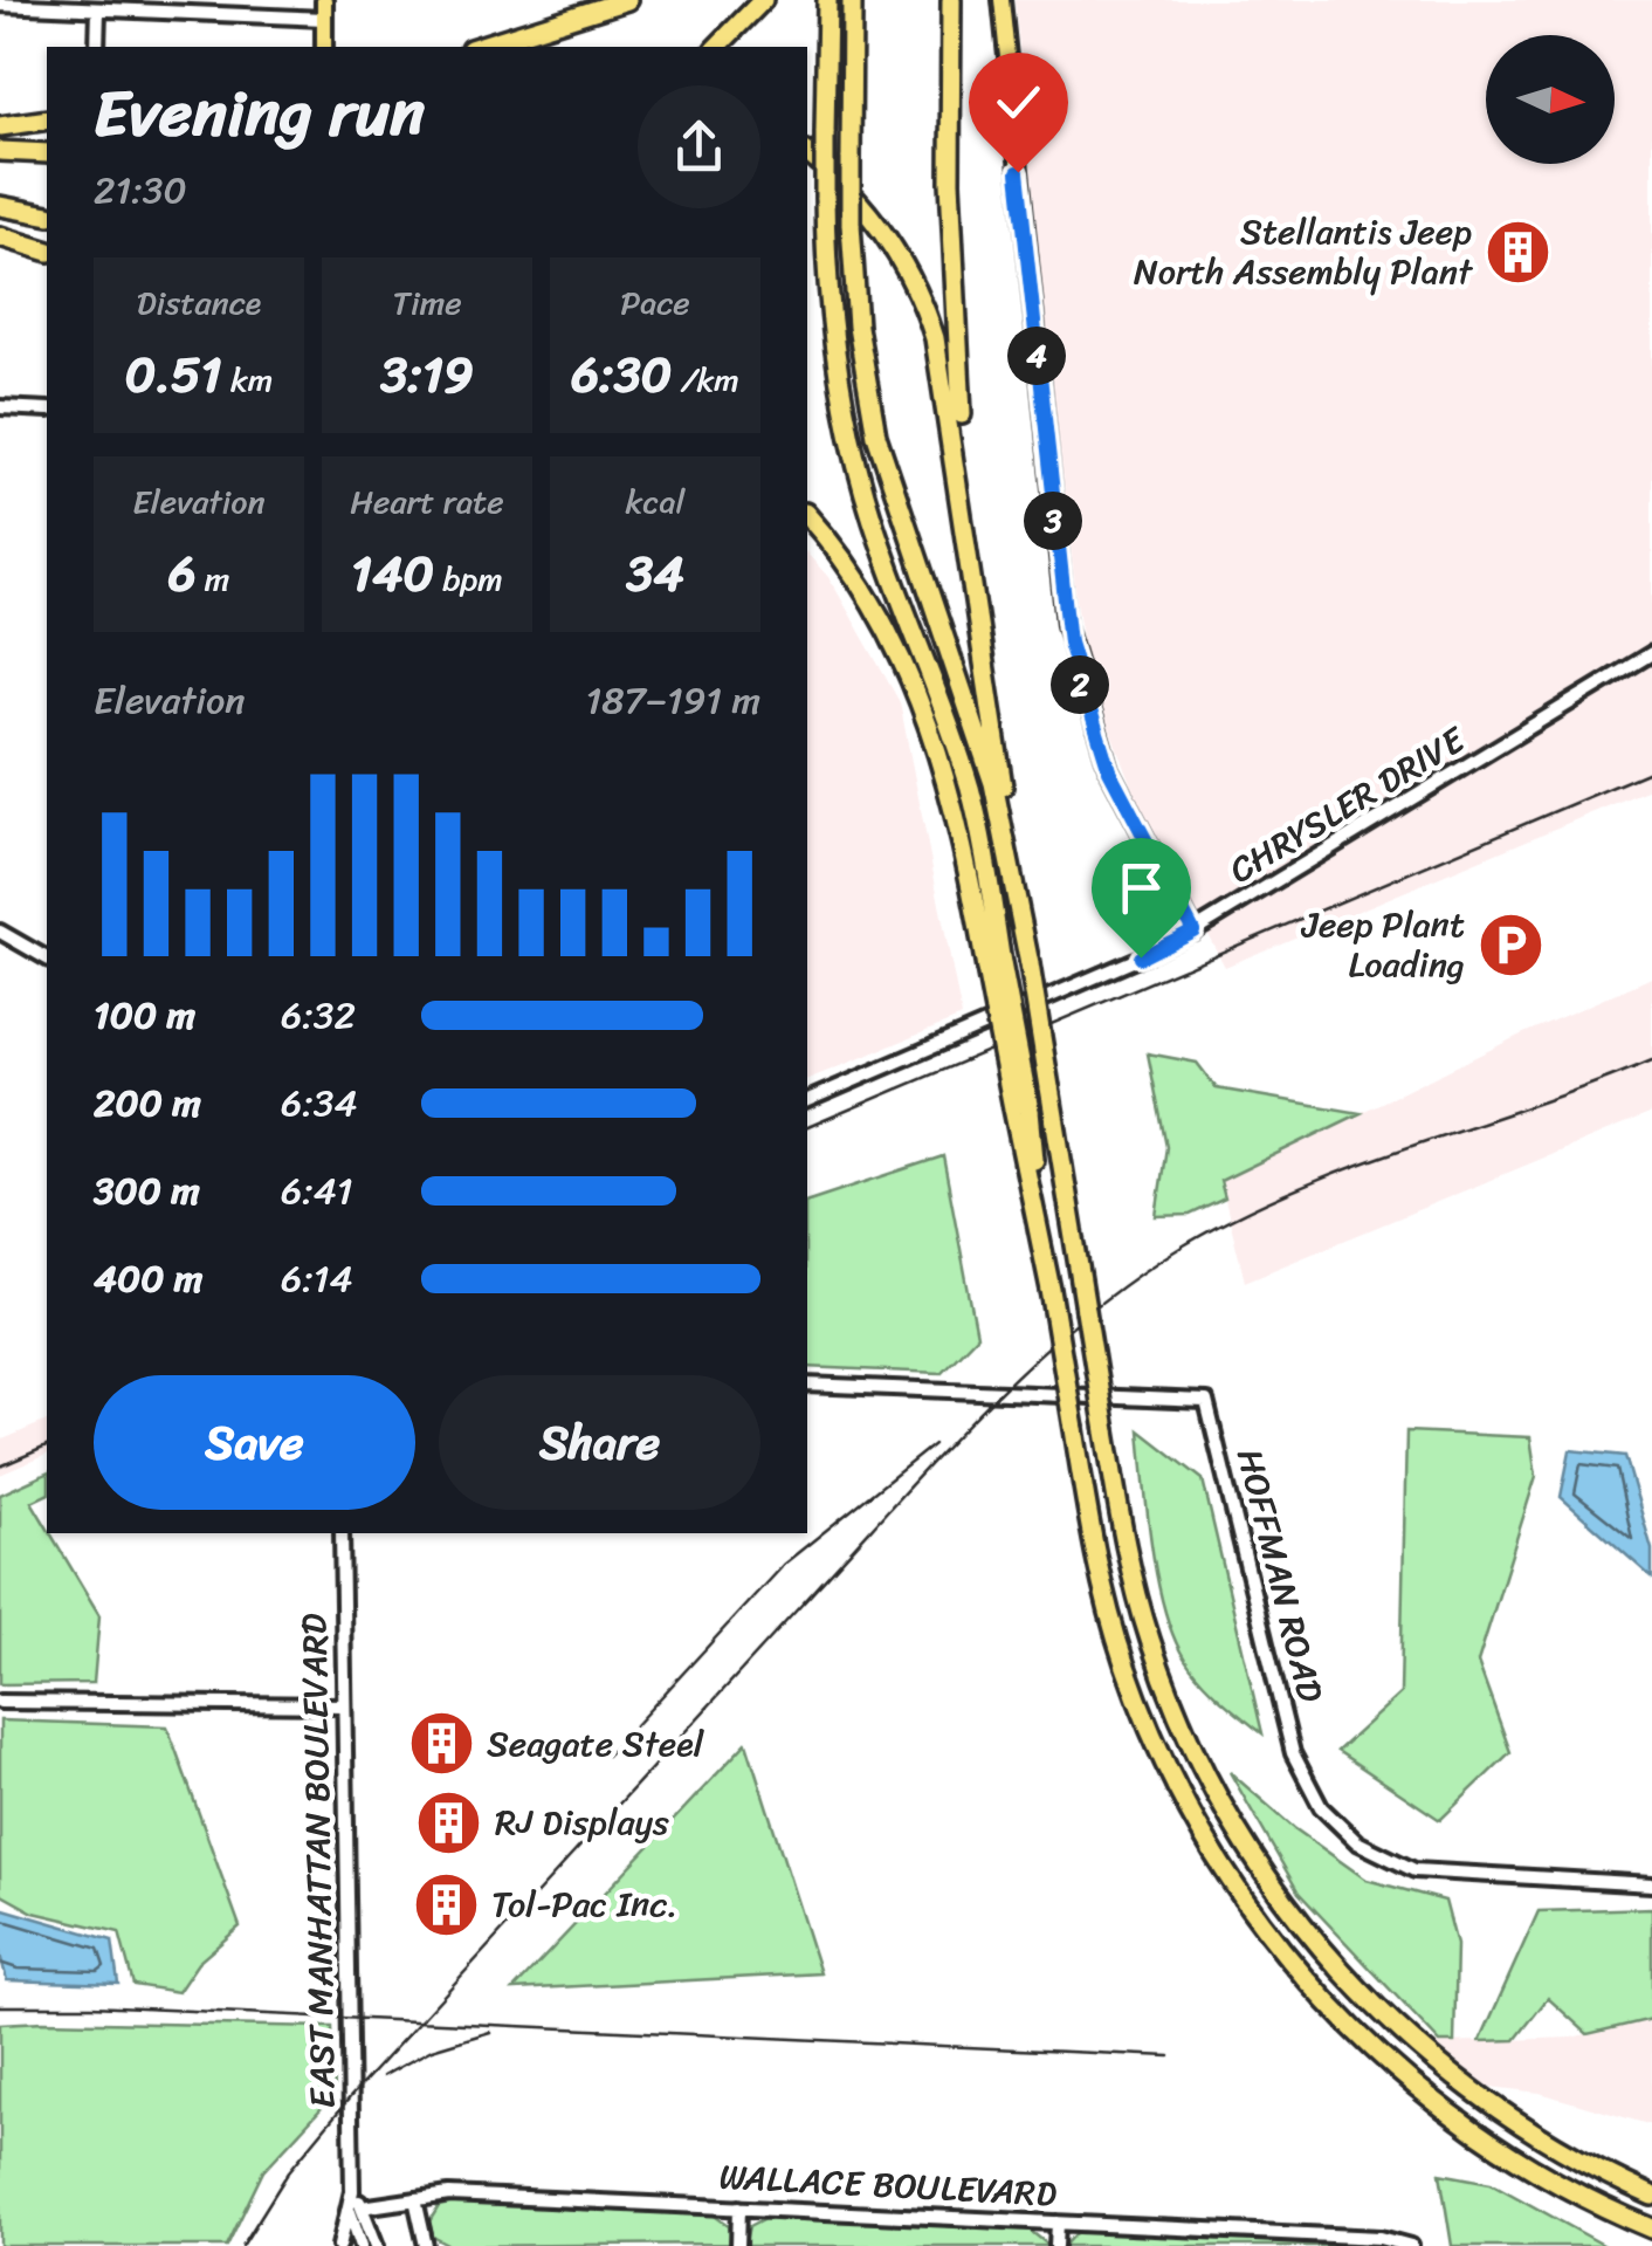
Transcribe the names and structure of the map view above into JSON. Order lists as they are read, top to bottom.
{
  "streets": {
    "street": [
      "CHRYSLER DRIVE",
      "HOFFMAN ROAD",
      "EAST MANHATTAN BOULEVARD",
      "WALLACE BOULEVARD"
    ]
  },
  "crossings": [
    ["EAST MANHATTAN BOULEVARD", "WALLACE BOULEVARD"]
  ],
  "places": {
    "building": [
      "Stellantis Jeep North Assembly Plant",
      "Seagate Steel",
      "RJ Displays",
      "Tol-Pac Inc."
    ],
    "parking": ["Jeep Plant Loading"]
  },
  "north": "right",
  "page": {
    "heading": ["Evening run", "21:30"],
    "stats": [
      ["Distance", "0.51 km"],
      ["Time", "3:19"],
      ["Pace", "6:30 /km"],
      ["Elevation", "6 m"],
      ["Heart rate", "140 bpm"],
      ["kcal", "34"]
    ],
    "pins": ["4", "3", "2"],
    "chart": ["Elevation", "187–191 m"],
    "list": [
      {
        "name": "100 m",
        "note": "6:32"
      },
      {
        "name": "200 m",
        "note": "6:34"
      },
      {
        "name": "300 m",
        "note": "6:41"
      },
      {
        "name": "400 m",
        "note": "6:14"
      }
    ],
    "buttons": ["Save", "Share"]
  }
}
